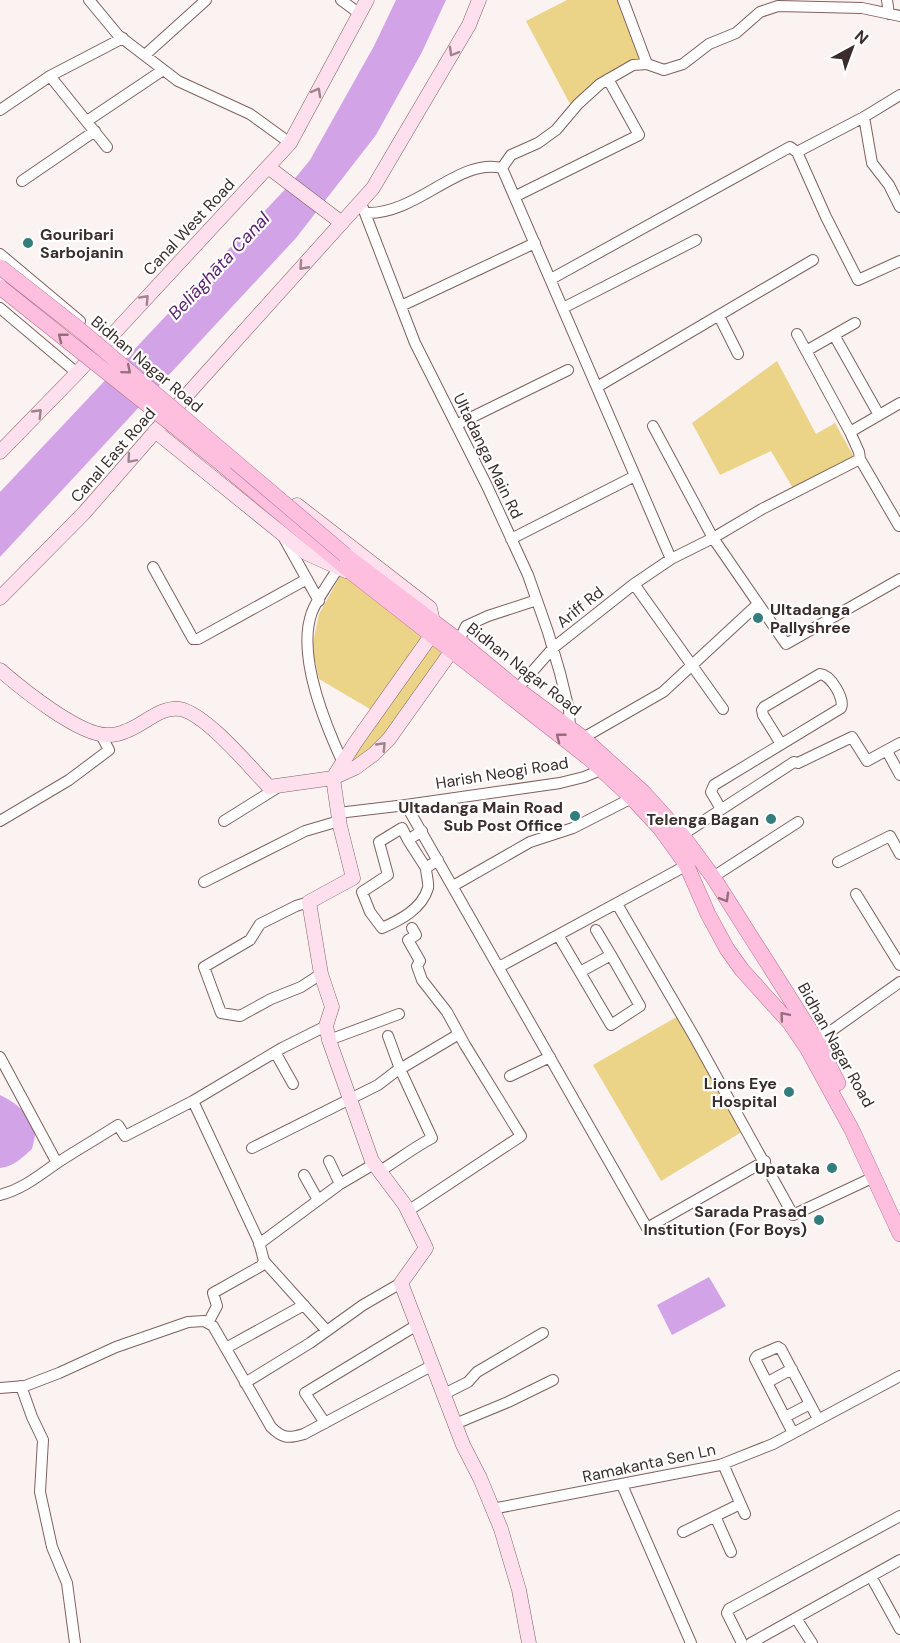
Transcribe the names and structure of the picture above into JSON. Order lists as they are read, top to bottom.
{
  "streets": {
    "main road": ["Bidhan Nagar Road"],
    "street": [
      "Canal West Road",
      "Canal East Road",
      "Ultadanga Main Rd",
      "Ariff Rd",
      "Harish Neogi Road",
      "Ramakanta Sen Ln"
    ]
  },
  "crossings": [
    ["Bidhan Nagar Road", "Ultadanga Main Rd"],
    ["Bidhan Nagar Road", "Ariff Rd"],
    ["Bidhan Nagar Road", "Harish Neogi Road"],
    ["Canal East Road", "Ultadanga Main Rd"],
    ["Ultadanga Main Rd", "Ariff Rd"]
  ],
  "one_way": ["Canal West Road", "Canal East Road"],
  "water": ["Beliāghāta Canal"],
  "places": [
    "Gouribari Sarbojanin",
    "Ultadanga Pallyshree",
    "Ultadanga Main Road Sub Post Office",
    "Telenga Bagan",
    "Lions Eye Hospital",
    "Upataka",
    "Sarada Prasad Institution (For Boys)"
  ],
  "north": "top right"
}
